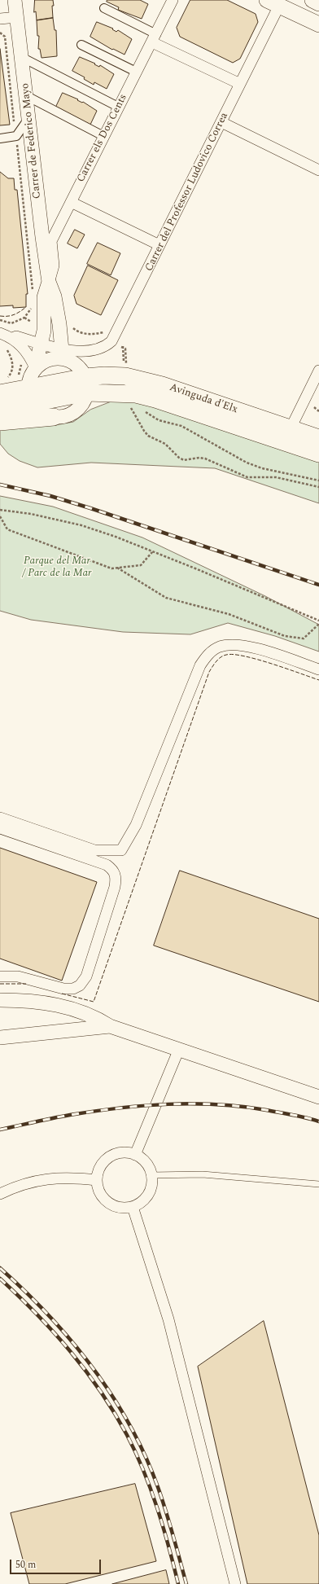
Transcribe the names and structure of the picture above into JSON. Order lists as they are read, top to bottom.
{
  "streets": {
    "main road": ["Avinguda d'Elx"],
    "street": ["Carrer els Dos Cents", "Carrer de Federico Mayo", "Carrer del Professor Ludovico Correa"]
  },
  "crossings": [
    ["Carrer els Dos Cents", "Carrer de Federico Mayo"],
    ["Carrer de Federico Mayo", "Carrer del Professor Ludovico Correa"]
  ],
  "parks": ["Parque del Mar / Parc de la Mar"],
  "scale_bar": "50 m"
}
